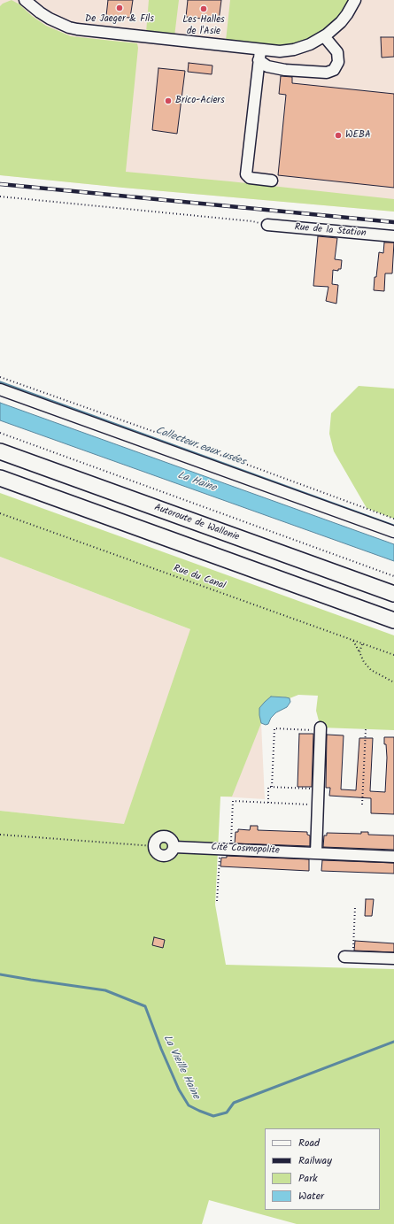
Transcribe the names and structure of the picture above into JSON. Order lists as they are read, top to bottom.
{
  "streets": {
    "highway": ["Autoroute de Wallonie"],
    "street": ["Rue de la Station", "Cité Cosmopolite"],
    "path": ["Rue du Canal"]
  },
  "water": ["Collecteur eaux usées", "La Haine", "La Vieille Haine"],
  "places": [
    "De Jaeger & Fils",
    "Les Halles de l'Asie",
    "Brico-Aciers",
    "WEBA"
  ],
  "legend": [
    "Road",
    "Railway",
    "Park",
    "Water"
  ]
}
